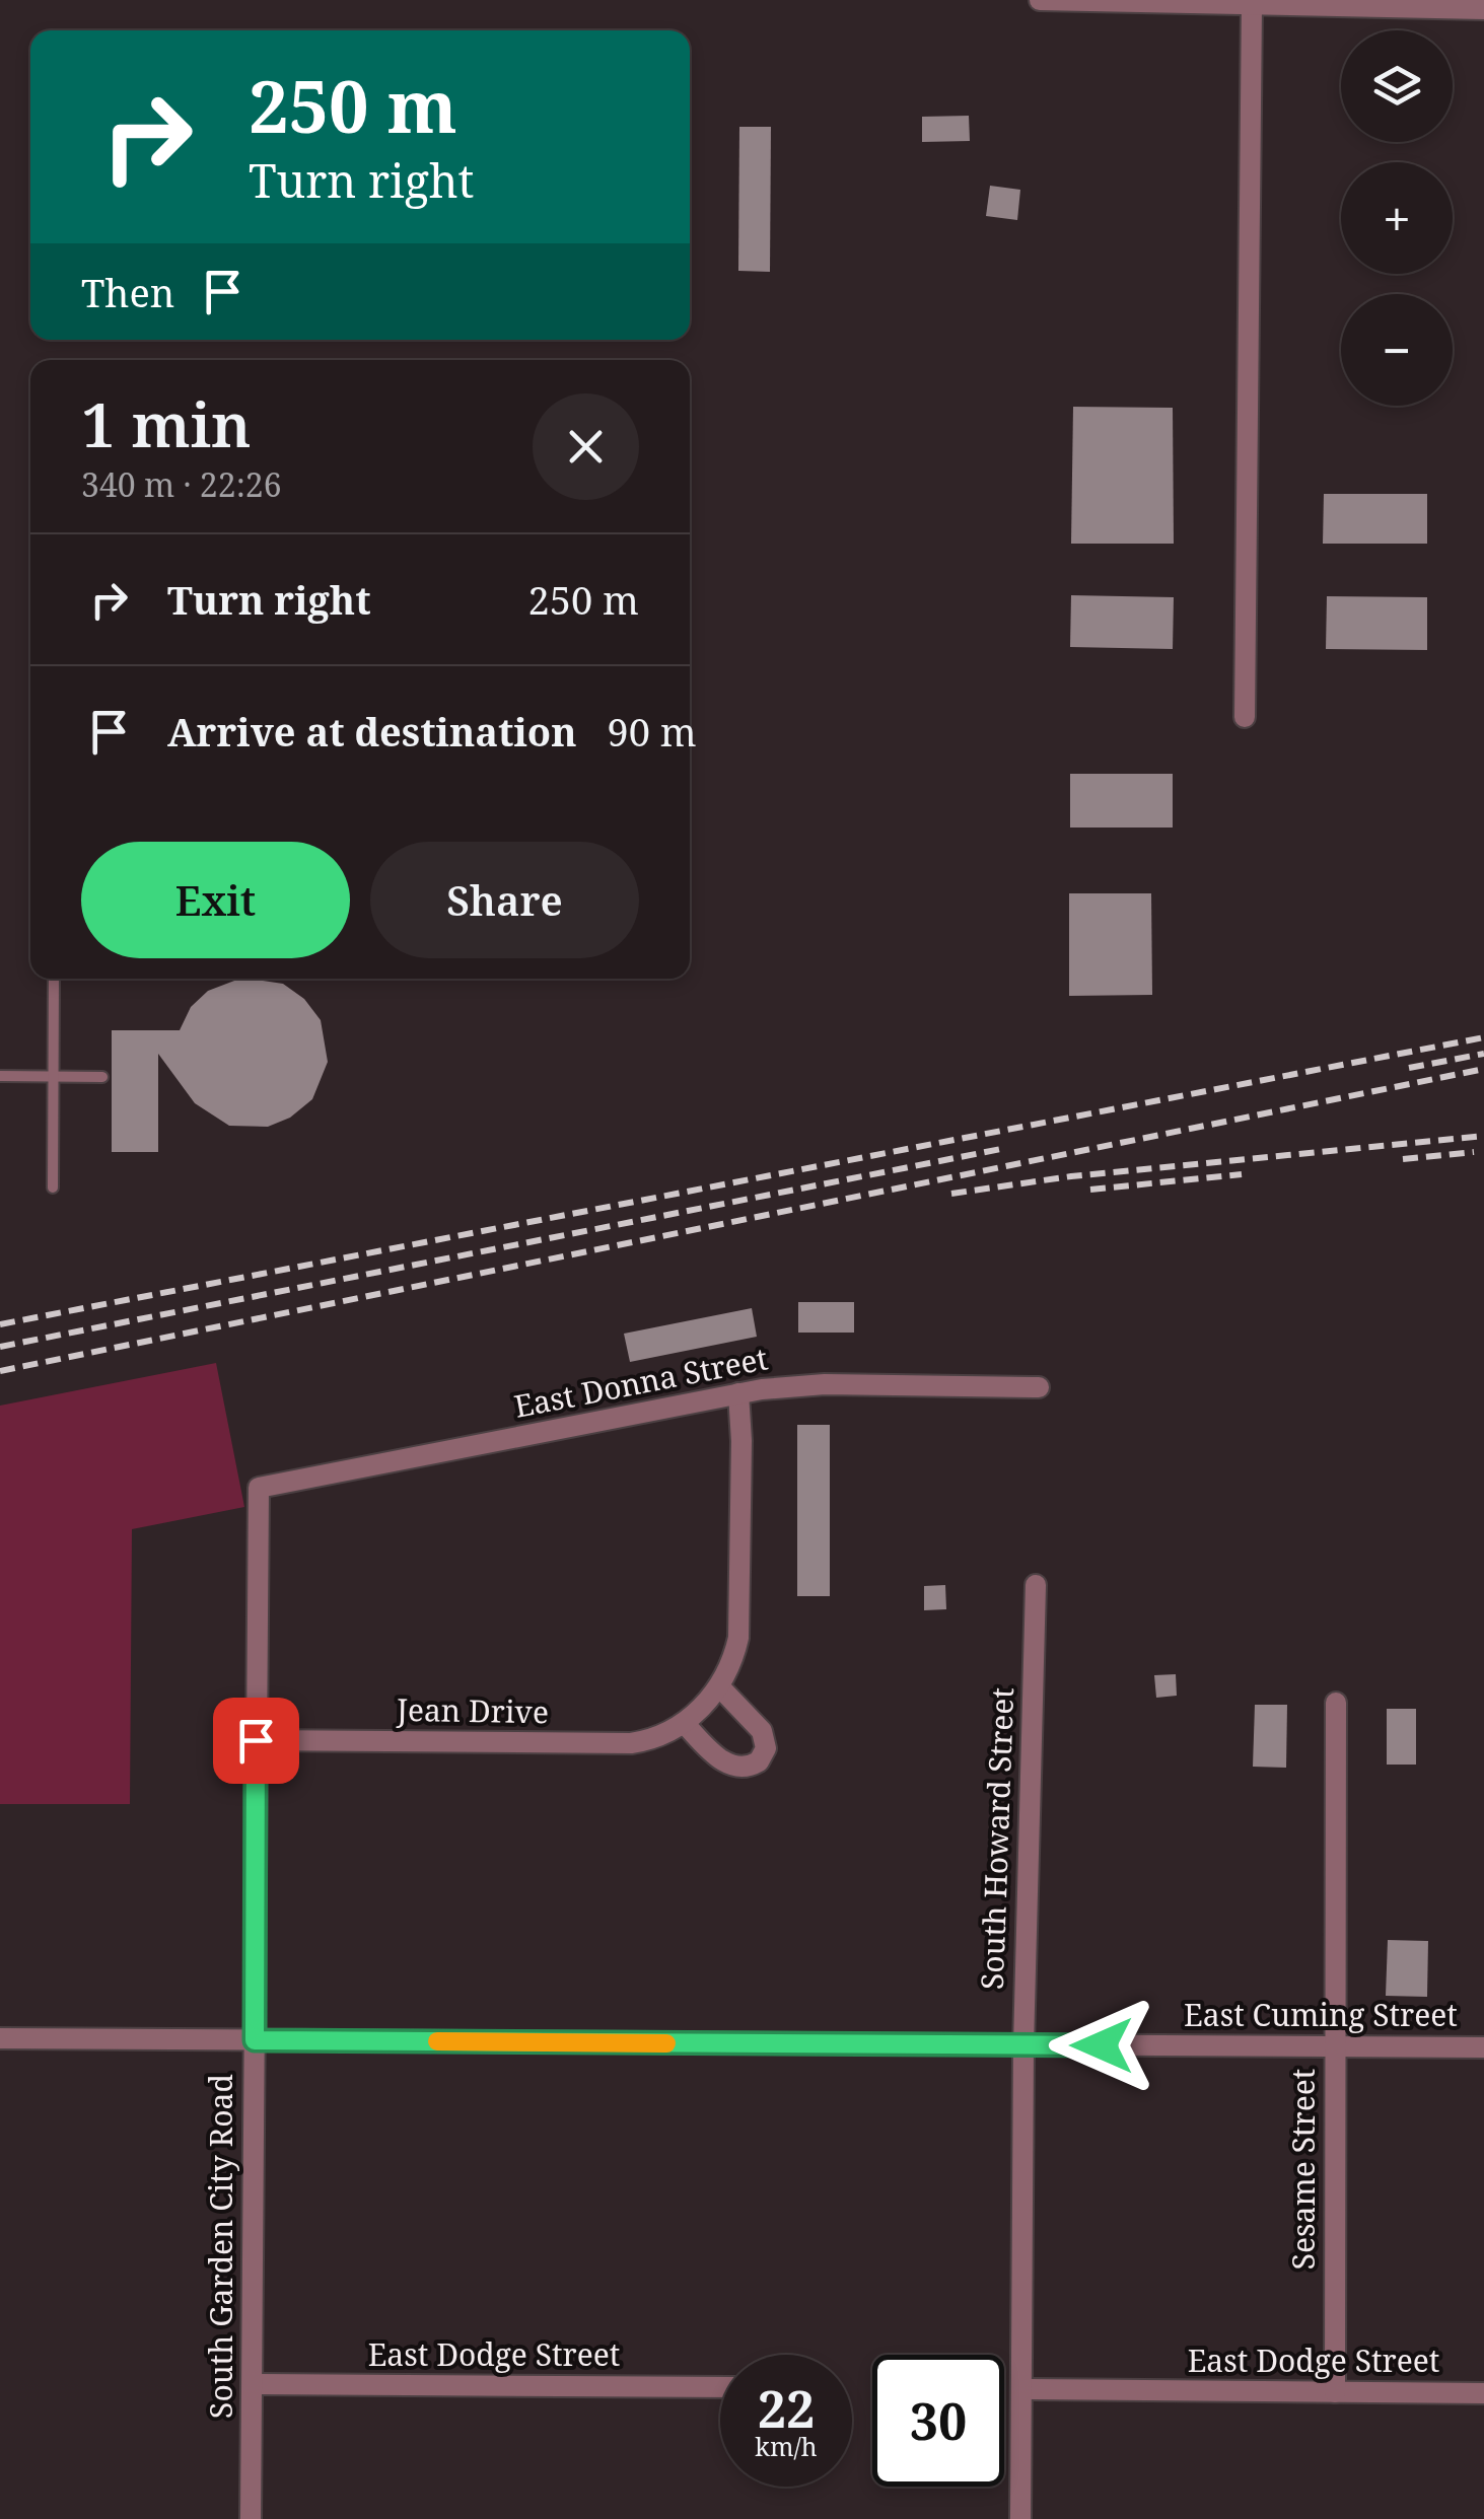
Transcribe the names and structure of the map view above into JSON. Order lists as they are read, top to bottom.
{
  "streets": {
    "street": [
      "East Donna Street",
      "Jean Drive",
      "South Howard Street",
      "East Cuming Street",
      "Sesame Street",
      "South Garden City Road",
      "East Dodge Street"
    ]
  },
  "crossings": [
    ["East Donna Street", "Jean Drive"],
    ["East Donna Street", "South Garden City Road"],
    ["Jean Drive", "South Garden City Road"],
    ["South Howard Street", "East Cuming Street"],
    ["South Howard Street", "East Dodge Street"],
    ["East Cuming Street", "Sesame Street"],
    ["East Cuming Street", "South Garden City Road"],
    ["Sesame Street", "East Dodge Street"],
    ["South Garden City Road", "East Dodge Street"]
  ],
  "page": {
    "map_buttons": ["+", "−"],
    "turn": ["250 m", "Turn right"],
    "then": "Then",
    "heading": ["1 min", "340 m · 22:26"],
    "list": [
      {
        "name": "Turn right",
        "value": "250 m"
      },
      {
        "name": "Arrive at destination",
        "value": "90 m"
      }
    ],
    "buttons": ["Exit", "Share"],
    "speed": "22 km/h",
    "limit": "30"
  }
}
